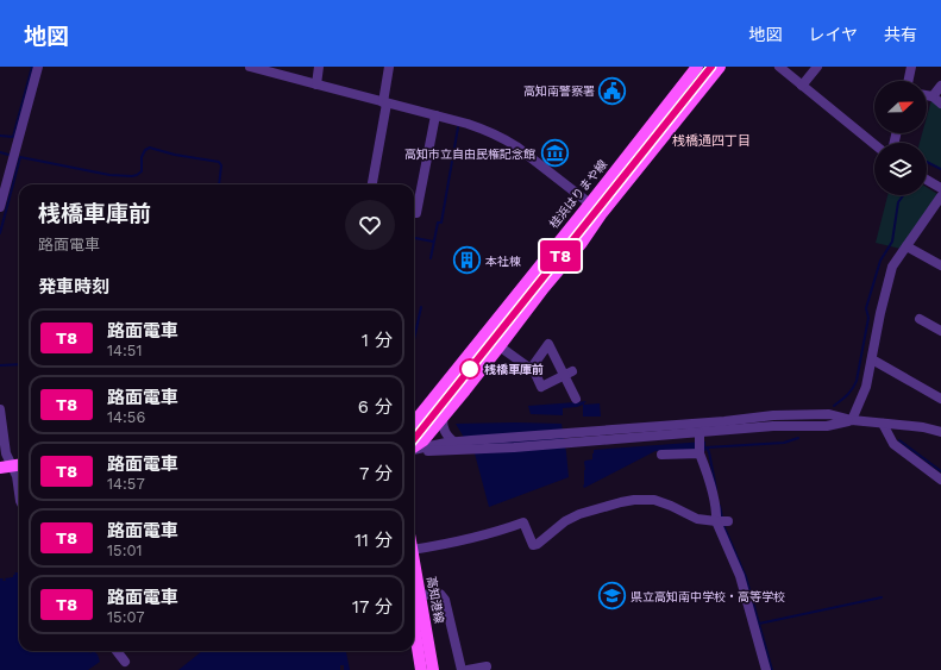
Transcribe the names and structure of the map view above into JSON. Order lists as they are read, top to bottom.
{
  "streets": {
    "main road": ["桂浜はりまや線", "高知港線"]
  },
  "districts": ["桟橋通四丁目"],
  "places": {
    "public building": ["高知南警察署"],
    "museum": ["高知市立自由民権記念館"],
    "building": ["本社棟"],
    "other": ["桟橋車庫前"],
    "school or university": ["県立高知南中学校・高等学校"]
  },
  "lines": ["tram line T8"],
  "north": "right",
  "page": {
    "header": "地図",
    "nav": ["地図", "レイヤ", "共有"],
    "on_map": "T8",
    "heading": [
      ["桟橋車庫前", "路面電車"],
      "発車時刻"
    ],
    "list": [
      {
        "mark": "T8",
        "name": "路面電車",
        "note": "14:51",
        "value": "1 分"
      },
      {
        "mark": "T8",
        "name": "路面電車",
        "note": "14:56",
        "value": "6 分"
      },
      {
        "mark": "T8",
        "name": "路面電車",
        "note": "14:57",
        "value": "7 分"
      },
      {
        "mark": "T8",
        "name": "路面電車",
        "note": "15:01",
        "value": "11 分"
      },
      {
        "mark": "T8",
        "name": "路面電車",
        "note": "15:07",
        "value": "17 分"
      }
    ]
  }
}
